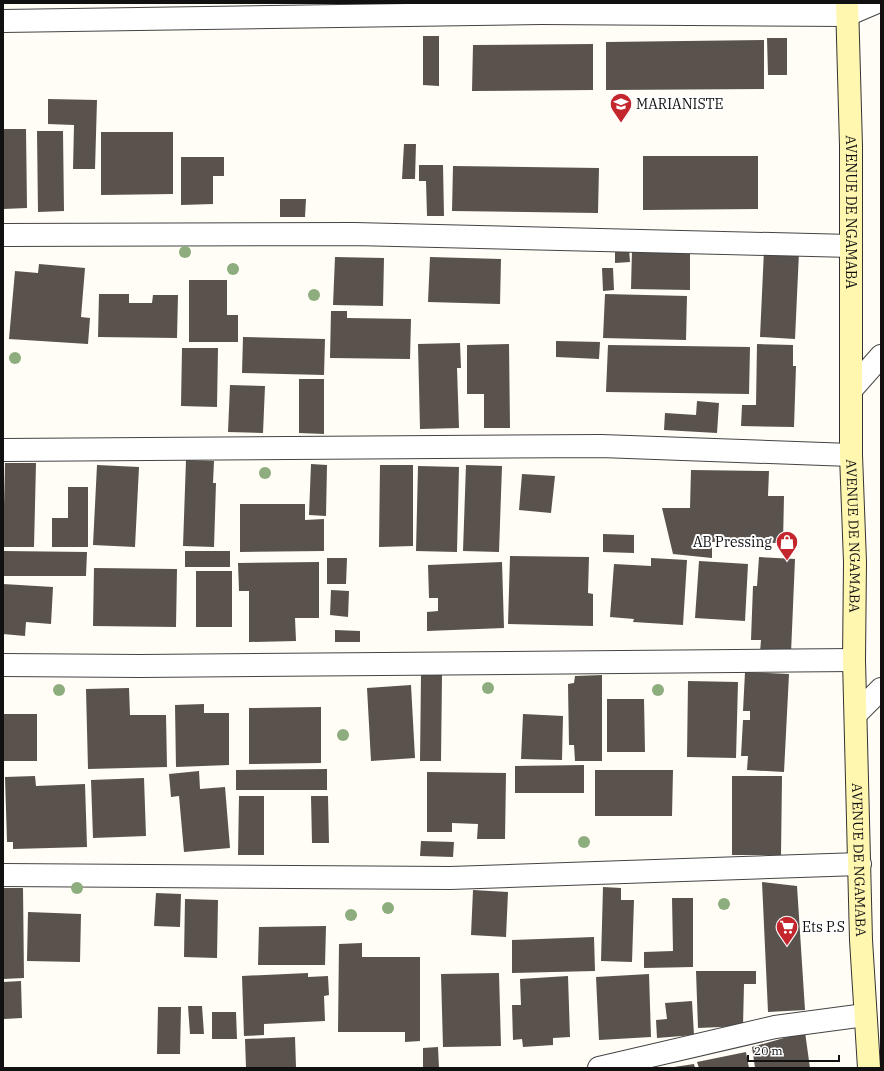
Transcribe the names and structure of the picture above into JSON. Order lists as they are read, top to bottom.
{
  "streets": {
    "main road": ["AVENUE DE NGAMABA"]
  },
  "places": {
    "school or university": ["MARIANISTE"],
    "shop": ["AB Pressing"],
    "supermarket": ["Ets P.S"]
  },
  "scale_bar": "20 m"
}
